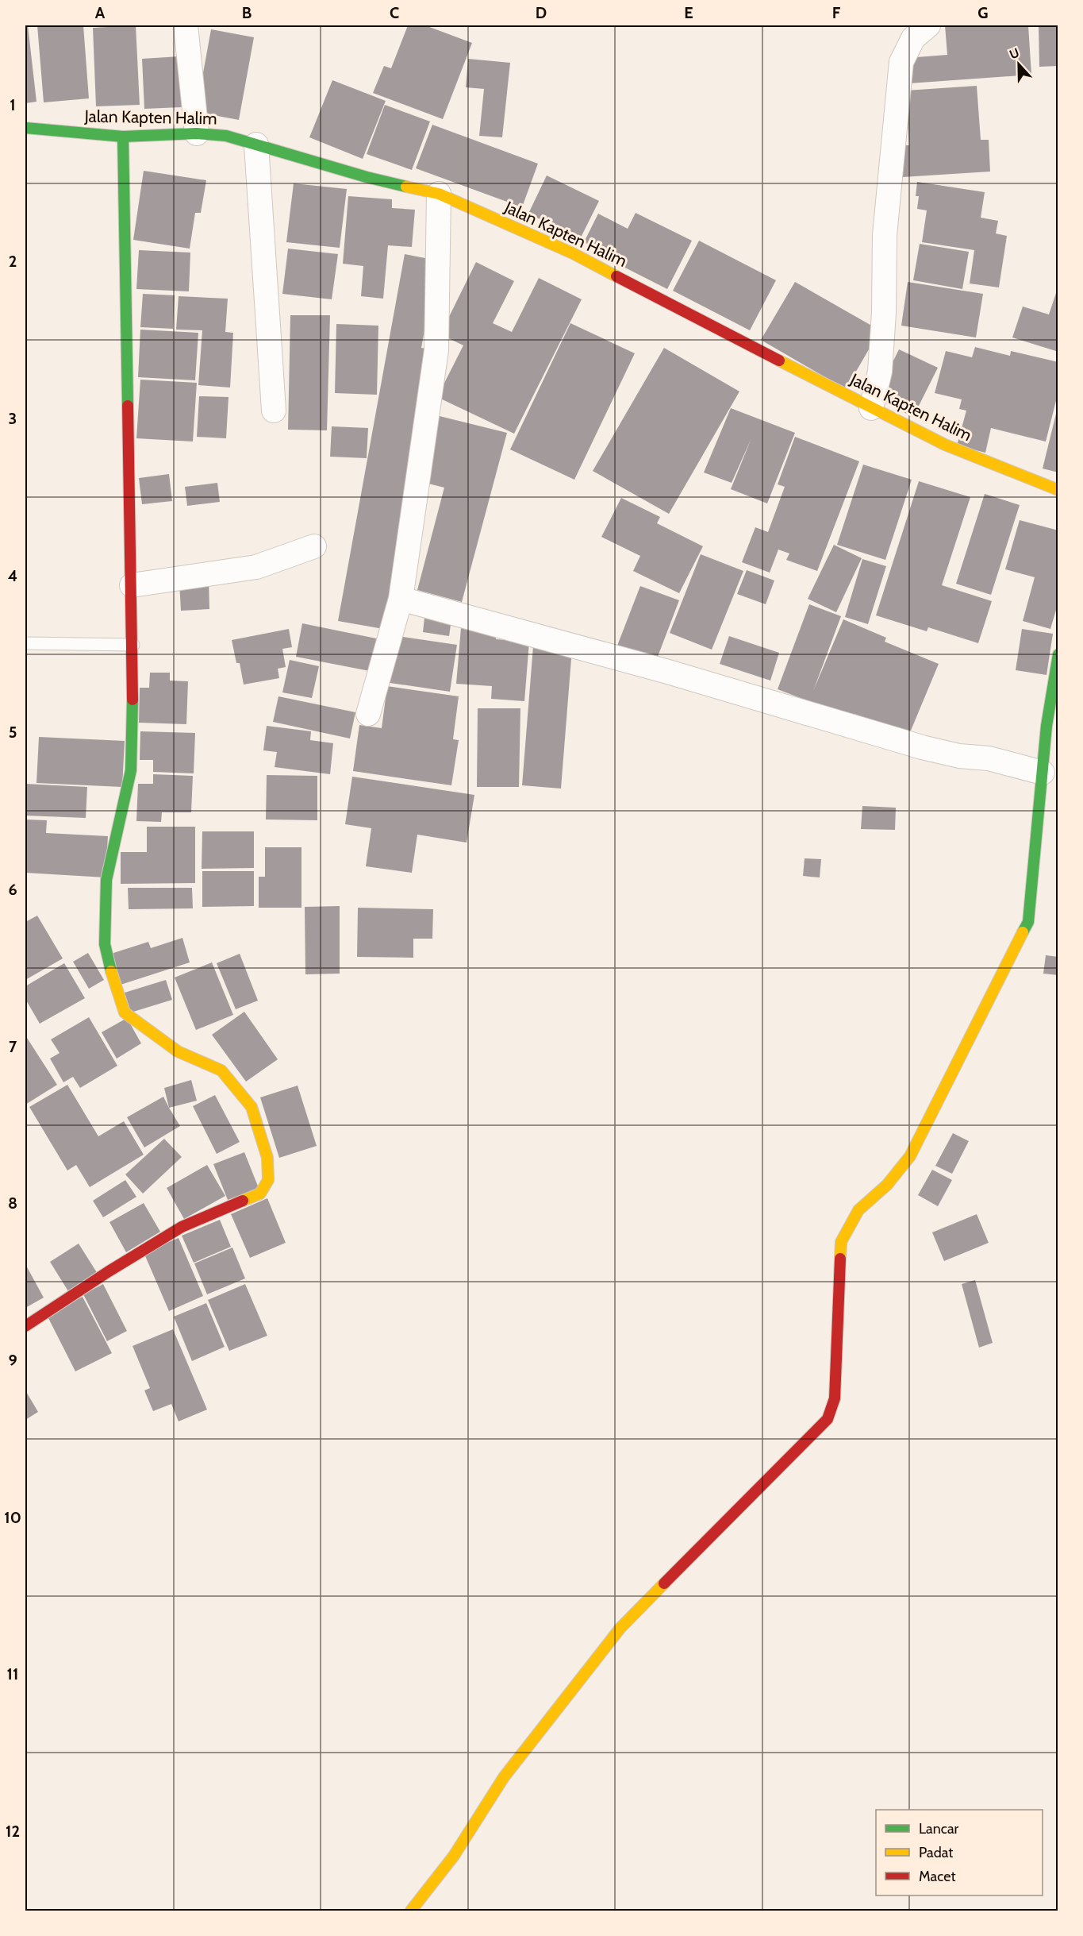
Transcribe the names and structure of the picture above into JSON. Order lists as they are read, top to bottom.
{
  "streets": {
    "street": ["Jalan Kapten Halim"]
  },
  "legend": ["Lancar", "Padat", "Macet"],
  "north": "top",
  "grid": {
    "columns": [
      "A",
      "B",
      "C",
      "D",
      "E",
      "F",
      "G"
    ],
    "rows": [
      "1",
      "2",
      "3",
      "4",
      "5",
      "6",
      "7",
      "8",
      "9",
      "10",
      "11",
      "12"
    ]
  }
}
